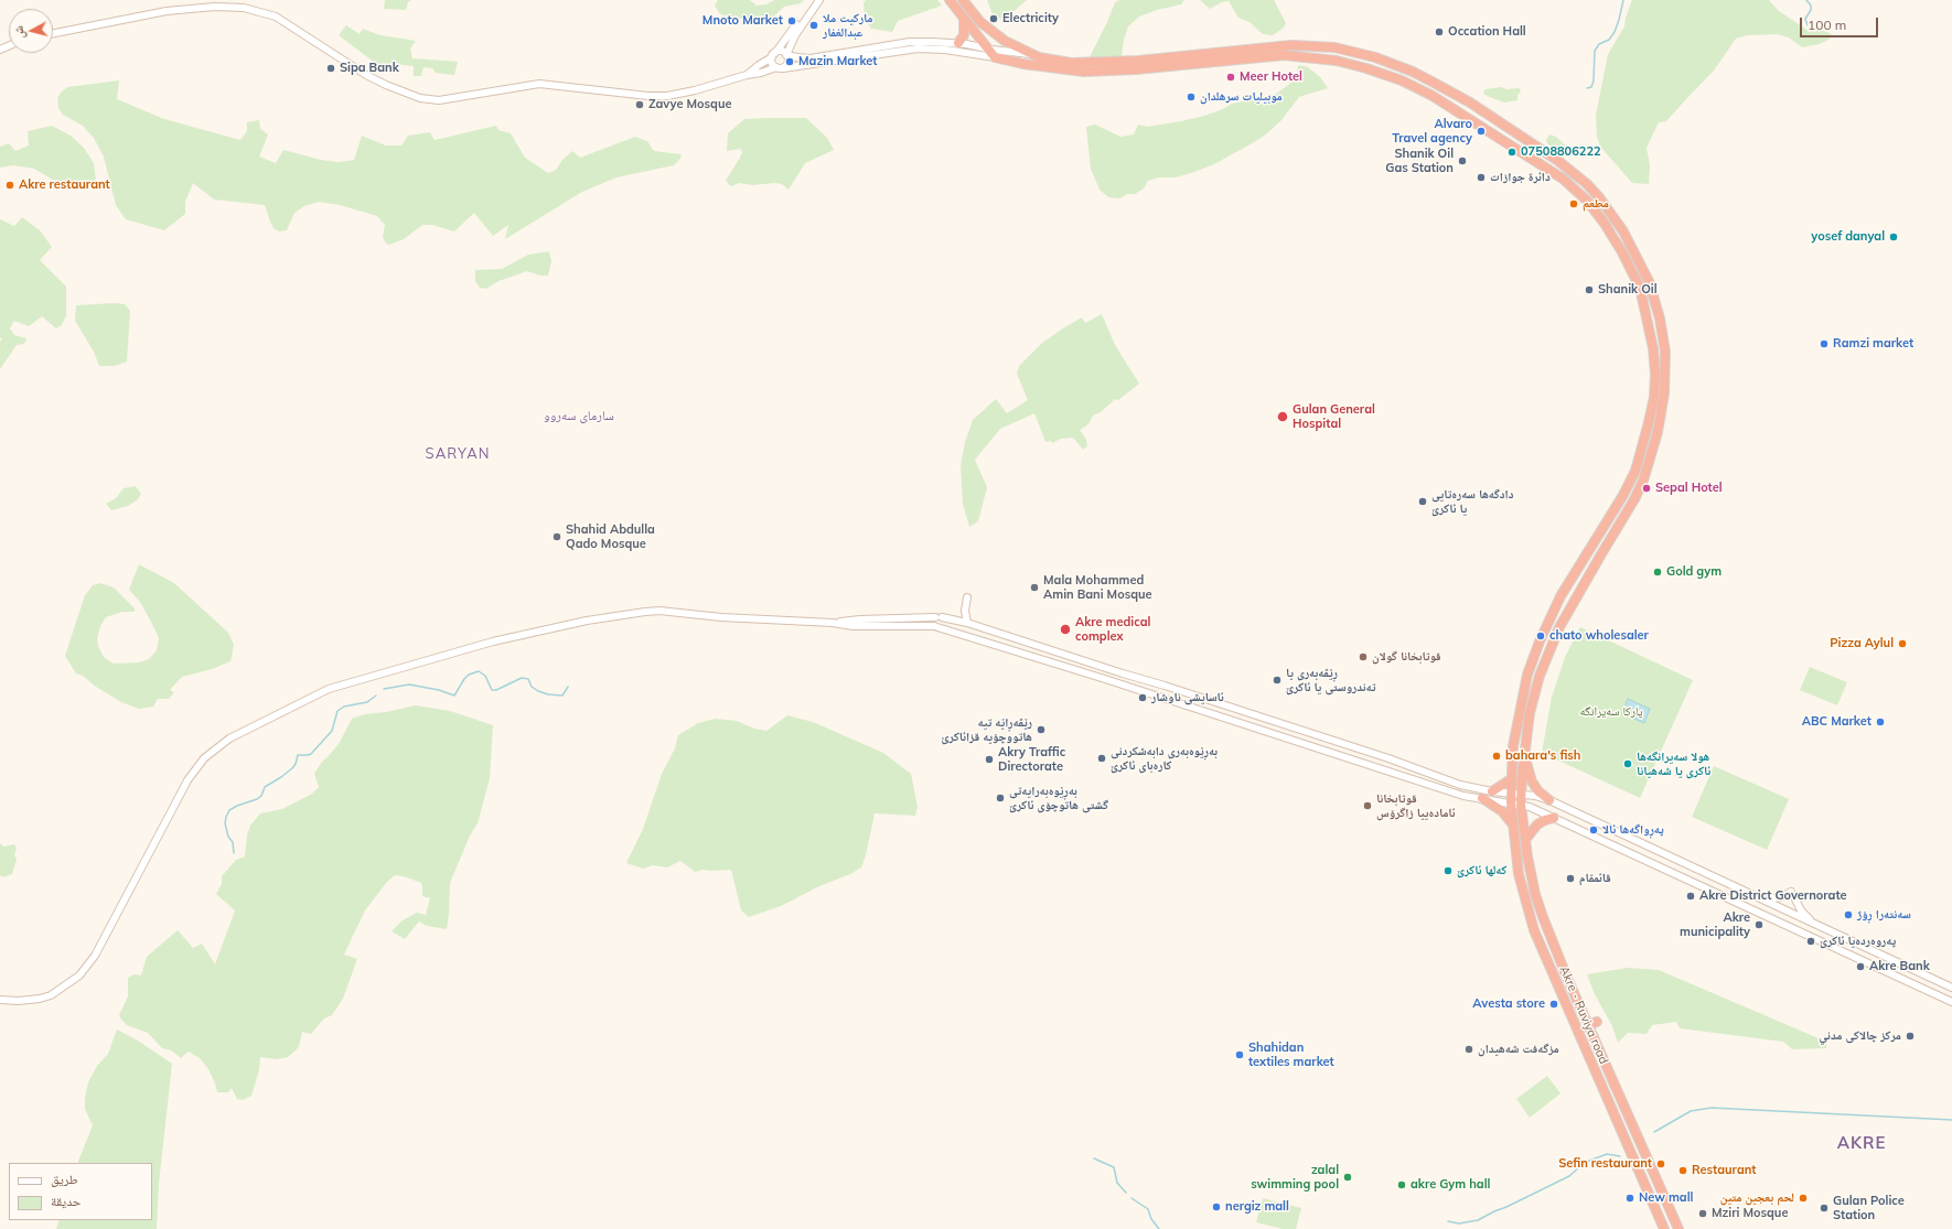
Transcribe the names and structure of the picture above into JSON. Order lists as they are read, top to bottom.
{
  "streets": {
    "highway": ["Akre - Ruviya road"]
  },
  "districts": ["سارمای سەروو", "SARYAN", "AKRE"],
  "parks": ["پارکا سەیرانگه"],
  "places": [
    "Electricity",
    "Mnoto Market",
    "ماركيت ملا عبدالغفار",
    "Occation Hall",
    "Mazin Market",
    "Sipa Bank",
    "Meer Hotel",
    "موبيليات سرهلدان",
    "Zavye Mosque",
    "Alvaro Travel agency",
    "07508806222",
    "Shanik Oil Gas Station",
    "دائرة جوازات",
    "Akre restaurant",
    "مطعم",
    "yosef danyal",
    "Shanik Oil",
    "Ramzi market",
    "Gulan General Hospital",
    "Sepal Hotel",
    "دادگەها سەرەتایی یا ئاکرێ",
    "Shahid Abdulla Qado Mosque",
    "Gold gym",
    "Mala Mohammed Amin Bani Mosque",
    "Akre medical complex",
    "chato wholesaler",
    "Pizza Aylul",
    "قوتابخانا گولان",
    "ڕێڤەبەری یا تەندروستی یا ئاکرێ",
    "ئاسايشى ناوشار",
    "ABC Market",
    "رێڤەڕاێە تیە هاتووچۆیە قزائاکرێ",
    "bahara's fish",
    "بەڕێوەبەری دابەشکردنی کارەبای ئاکرێ",
    "Akry Traffic Directorate",
    "هولا سەیرانگەها ئاکری یا شەهیانا",
    "بەڕێوەبەرایەتی گشتی هاتوچۆی ئاکرێ",
    "قوتابخانا ئامادەییا زاگرۆس",
    "پەڕواگەها ئالا",
    "کەلها ئاکرێ",
    "قائمقام",
    "Akre District Governorate",
    "سەنتەرا ڕۆژ",
    "Akre municipality",
    "پەروەردەیا ئاكرێ",
    "Akre Bank",
    "Avesta store",
    "مركز چالاکى مدني",
    "مزگەفت شه‌هيدان",
    "Shahidan textiles market",
    "Sefin restaurant",
    "Restaurant",
    "zalal swimming pool",
    "akre Gym hall",
    "New mall",
    "لحم بعجين متين",
    "nergiz mall",
    "Gulan Police Station",
    "Mziri Mosque"
  ],
  "legend": ["طريق", "حديقة"],
  "scale_bar": "100 m",
  "north": "left"
}
